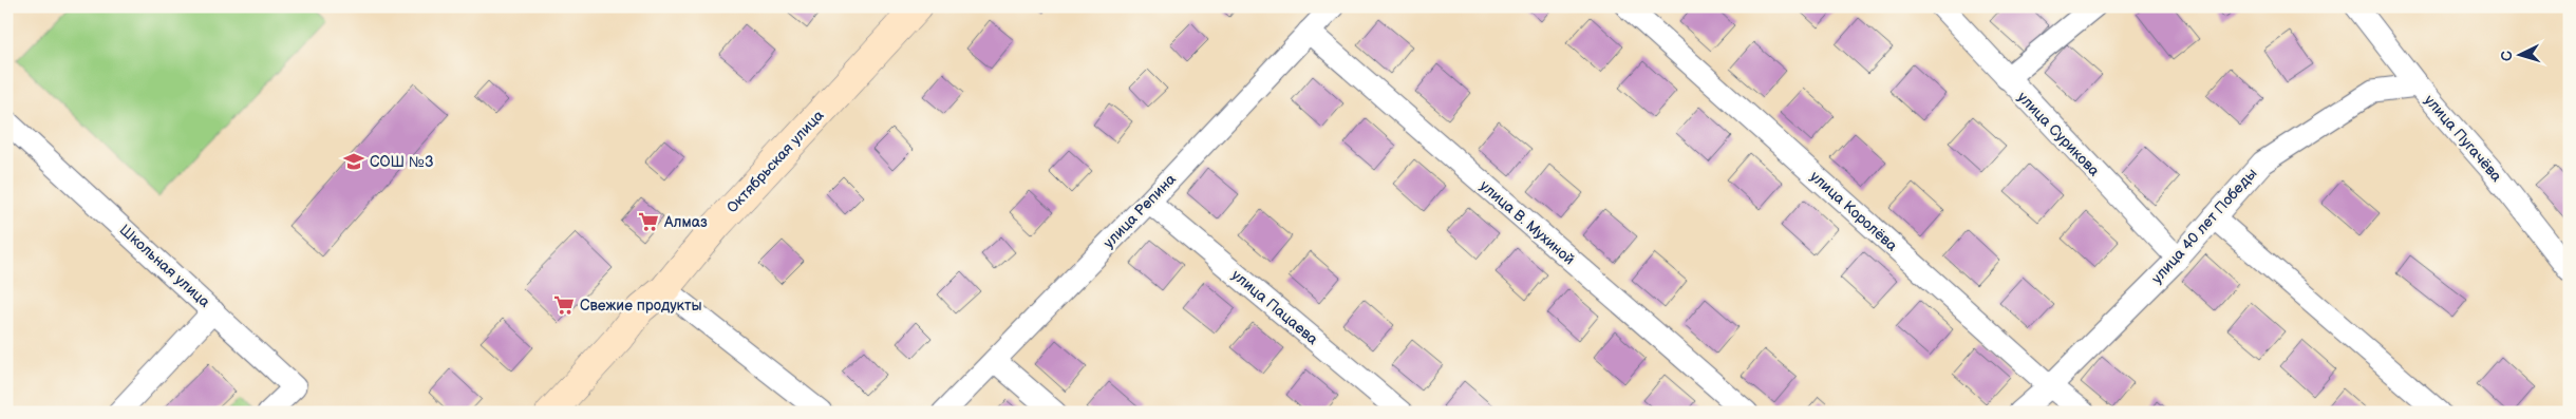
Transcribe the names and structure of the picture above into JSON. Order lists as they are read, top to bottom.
{
  "streets": {
    "main road": ["Октябрьская улица"],
    "street": [
      "улица Сурикова",
      "улица Пугачёва",
      "улица Репина",
      "улица Королёва",
      "улица В. Мухиной",
      "улица 40 лет Победы",
      "Школьная улица",
      "улица Пацаева"
    ]
  },
  "crossings": [
    ["улица Сурикова", "улица 40 лет Победы"],
    ["улица Пугачёва", "улица 40 лет Победы"],
    ["улица Репина", "улица В. Мухиной"],
    ["улица Репина", "улица Пацаева"],
    ["улица Королёва", "улица 40 лет Победы"]
  ],
  "places": {
    "school or university": ["СОШ №3"],
    "supermarket": ["Алмаз", "Свежие продукты"]
  },
  "north": "left"
}
